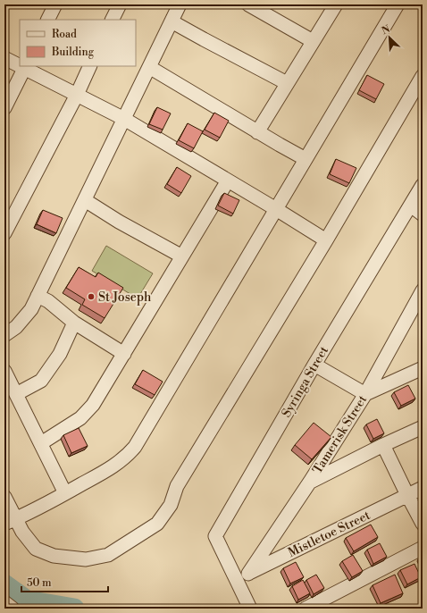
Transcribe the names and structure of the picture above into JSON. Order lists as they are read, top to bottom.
{
  "streets": {
    "street": ["Syringa Street", "Tamerisk Street", "Mistletoe Street"]
  },
  "crossings": [
    ["Syringa Street", "Mistletoe Street"],
    ["Tamerisk Street", "Mistletoe Street"]
  ],
  "places": ["St Joseph"],
  "legend": ["Road", "Building"],
  "scale_bar": "50 m",
  "north": "top left"
}
